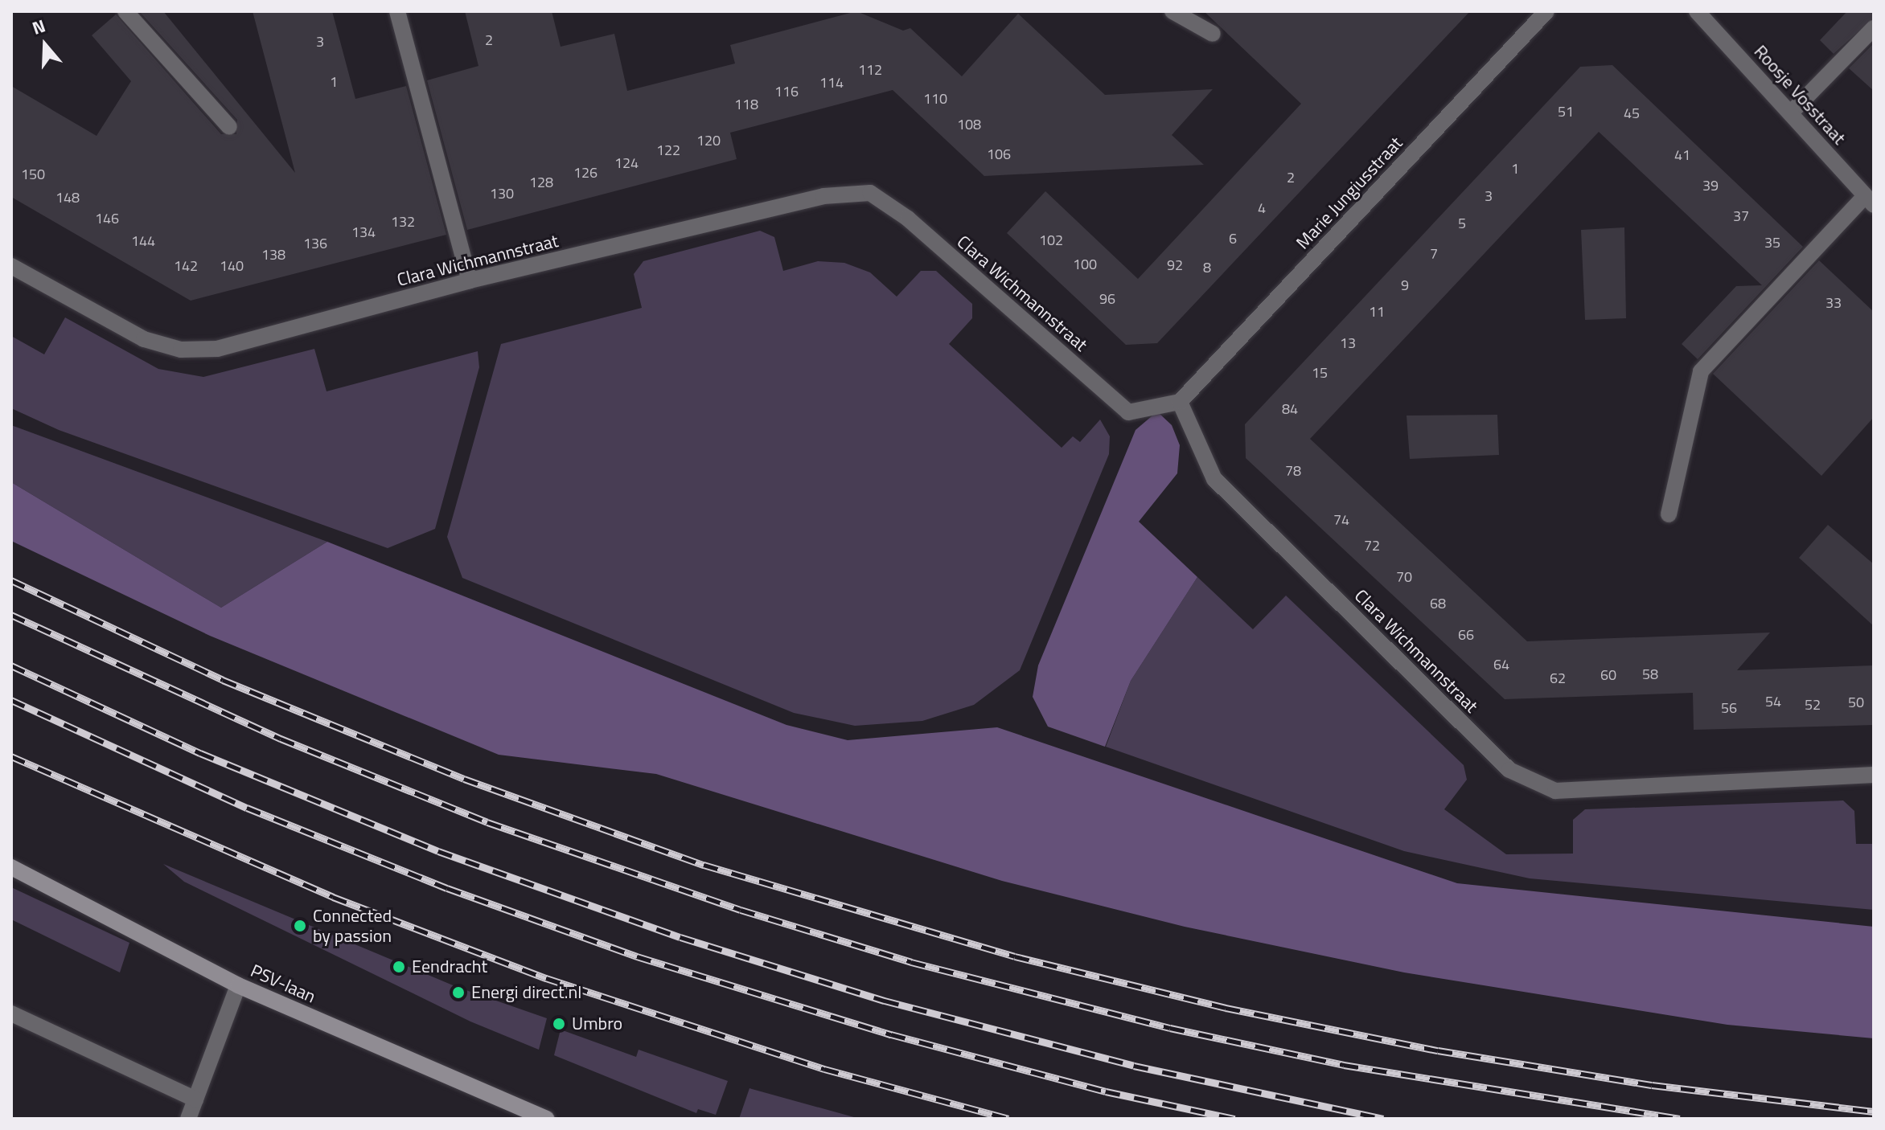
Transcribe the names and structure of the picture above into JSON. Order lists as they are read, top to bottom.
{
  "streets": {
    "main road": ["PSV-laan"],
    "street": ["Roosje Vosstraat", "Marie Jungiusstraat", "Clara Wichmannstraat"]
  },
  "crossings": [
    ["Marie Jungiusstraat", "Clara Wichmannstraat"]
  ],
  "places": [
    "Connected by passion",
    "Eendracht",
    "Energi direct.nl",
    "Umbro"
  ],
  "house_numbers": [
    "2",
    "3",
    "112",
    "1",
    "114",
    "116",
    "110",
    "118",
    "51",
    "45",
    "108",
    "120",
    "122",
    "106",
    "41",
    "124",
    "1",
    "126",
    "150",
    "2",
    "128",
    "39",
    "130",
    "3",
    "148",
    "4",
    "37",
    "146",
    "132",
    "5",
    "134",
    "6",
    "102",
    "144",
    "35",
    "136",
    "7",
    "138",
    "100",
    "92",
    "142",
    "140",
    "8",
    "9",
    "96",
    "33",
    "11",
    "13",
    "15",
    "84",
    "78",
    "74",
    "72",
    "70",
    "68",
    "66",
    "64",
    "58",
    "60",
    "62",
    "54",
    "50",
    "52",
    "56"
  ],
  "north": "top"
}
